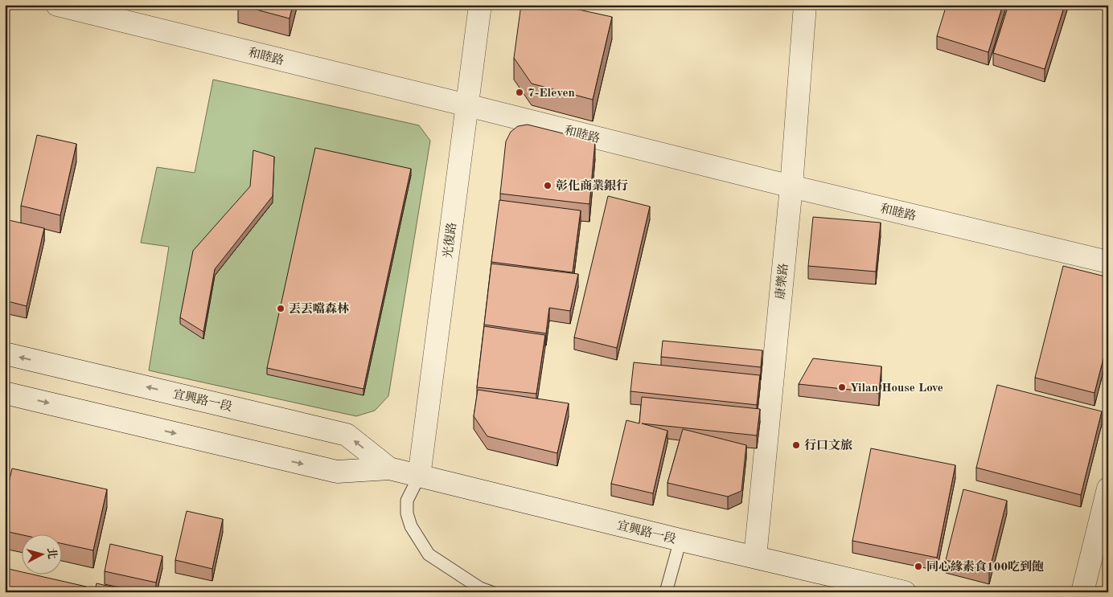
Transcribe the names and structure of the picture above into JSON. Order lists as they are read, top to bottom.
{
  "streets": {
    "street": [
      "和睦路",
      "光復路",
      "康樂路",
      "宜興路一段"
    ]
  },
  "crossings": [
    ["和睦路", "光復路"],
    ["和睦路", "康樂路"],
    ["光復路", "宜興路一段"],
    ["康樂路", "宜興路一段"]
  ],
  "places": [
    "7-Eleven",
    "彰化商業銀行",
    "丟丟噹森林",
    "Yilan House Love",
    "行口文旅",
    "同心緣素食100吃到飽"
  ],
  "north": "right"
}
